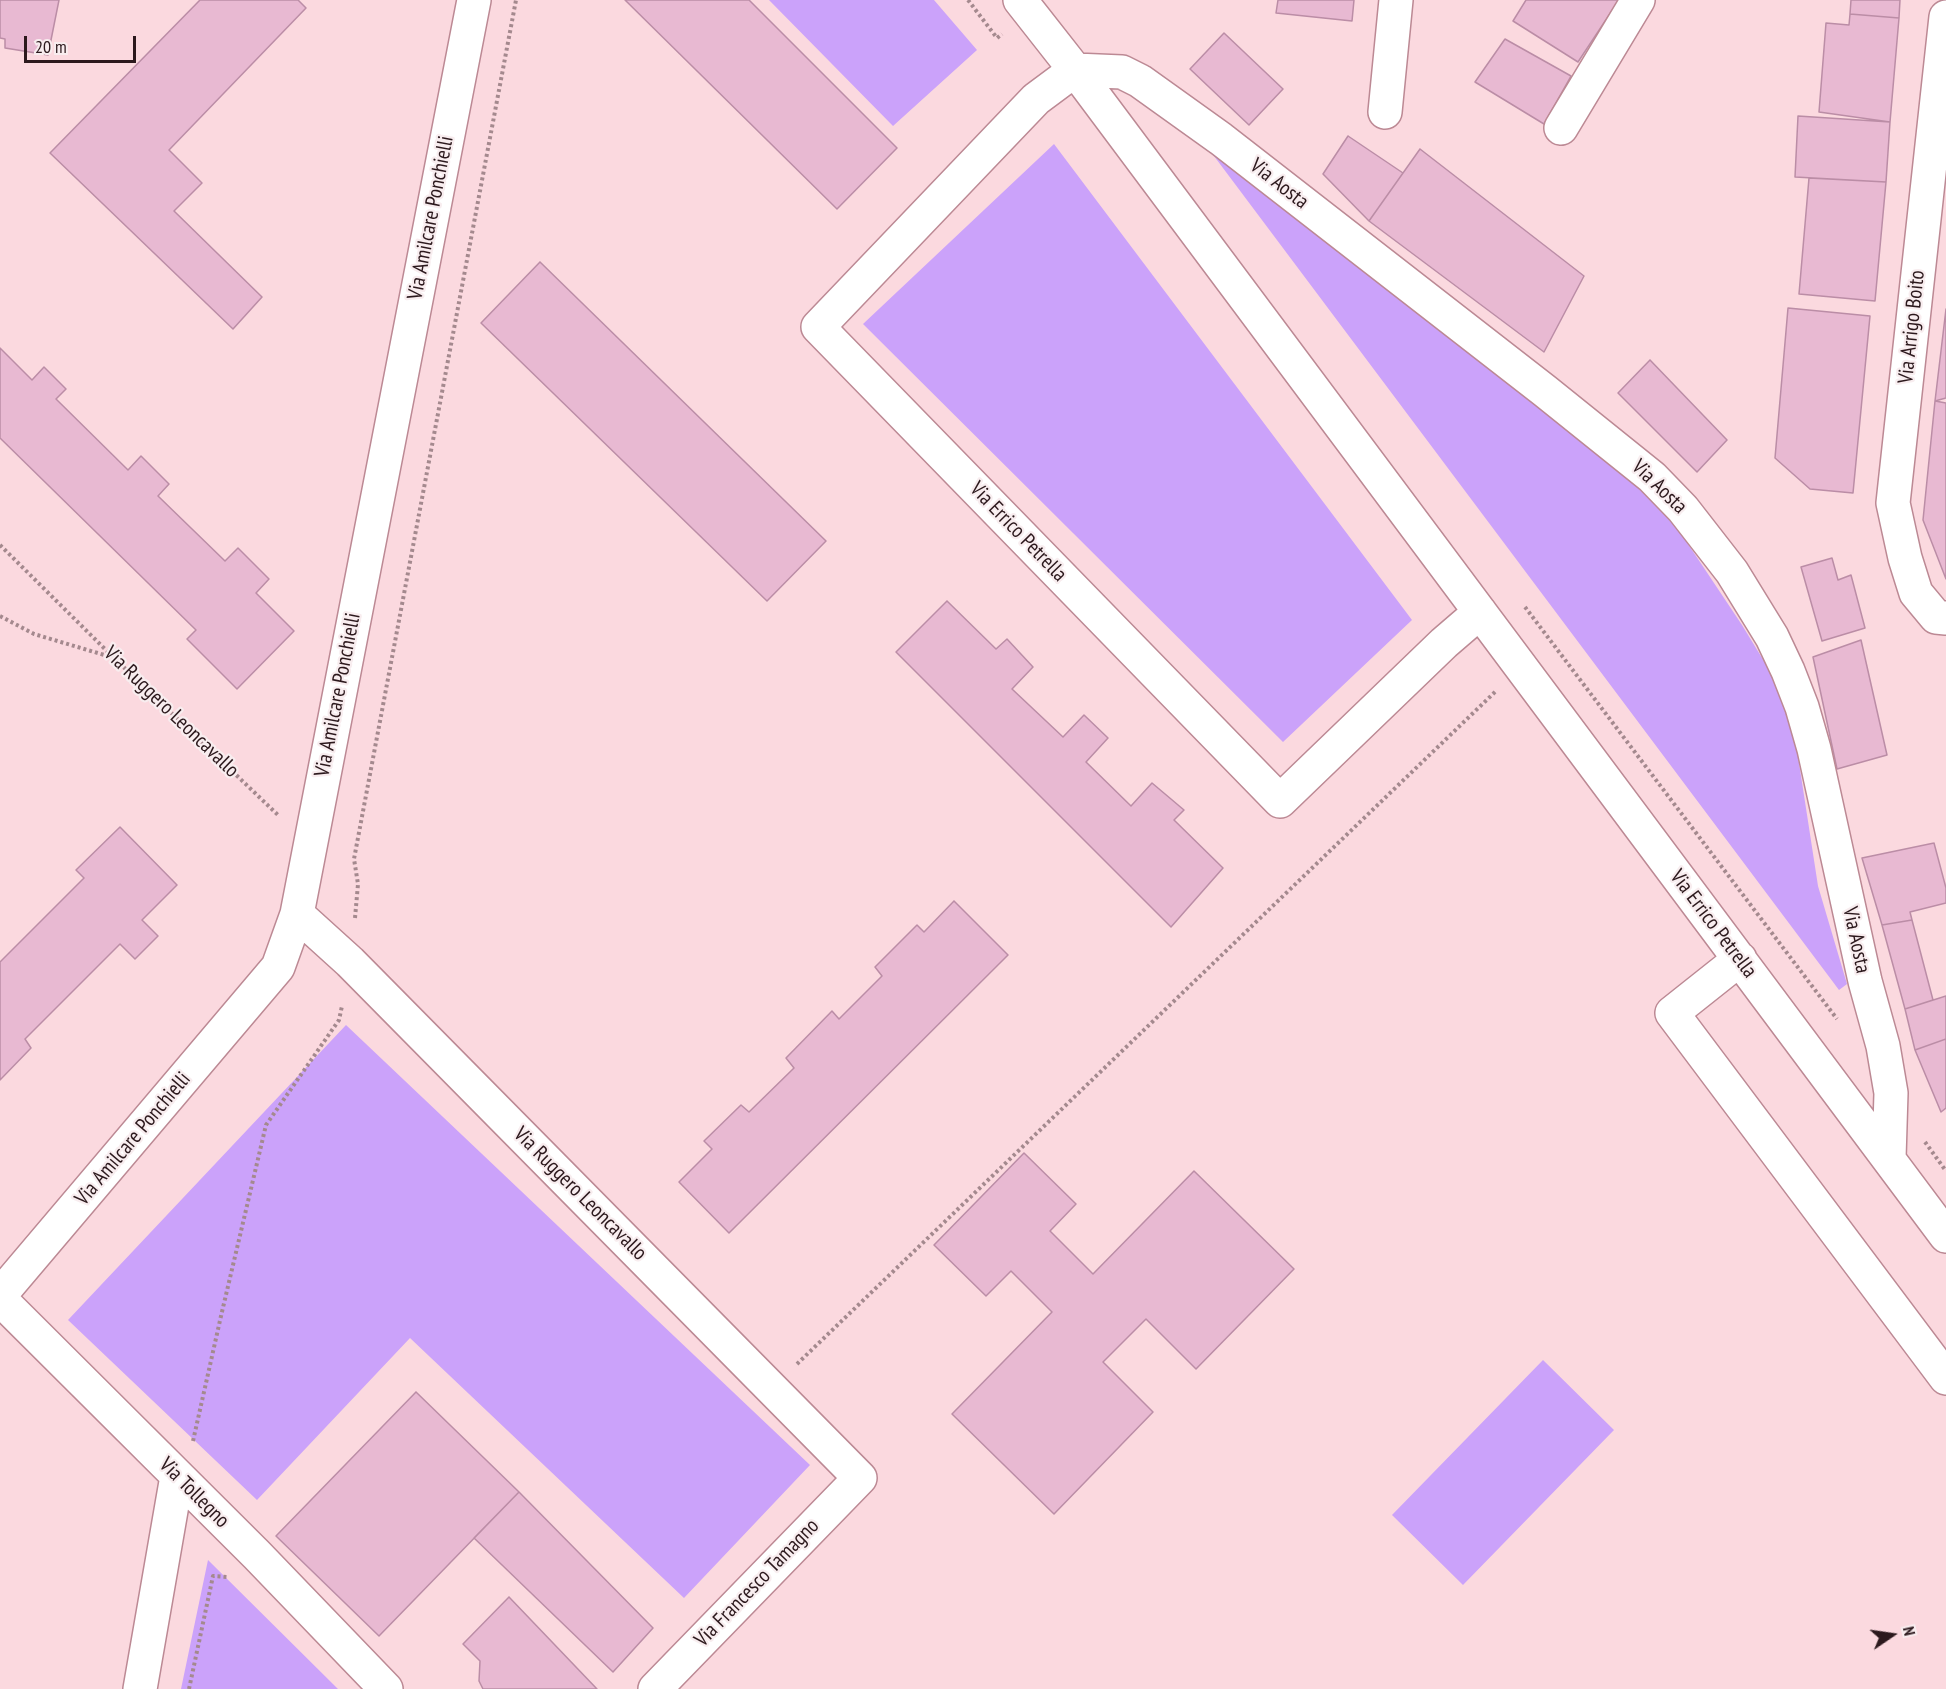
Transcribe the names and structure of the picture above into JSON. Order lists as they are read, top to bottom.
{
  "streets": {
    "street": [
      "Via Aosta",
      "Via Amilcare Ponchielli",
      "Via Arrigo Boito",
      "Via Errico Petrella",
      "Via Ruggero Leoncavallo",
      "Via Tollegno",
      "Via Francesco Tamagno"
    ]
  },
  "crossings": [
    ["Via Aosta", "Via Errico Petrella"],
    ["Via Amilcare Ponchielli", "Via Ruggero Leoncavallo"],
    ["Via Amilcare Ponchielli", "Via Tollegno"],
    ["Via Ruggero Leoncavallo", "Via Francesco Tamagno"]
  ],
  "scale_bar": "20 m",
  "north": "right"
}
